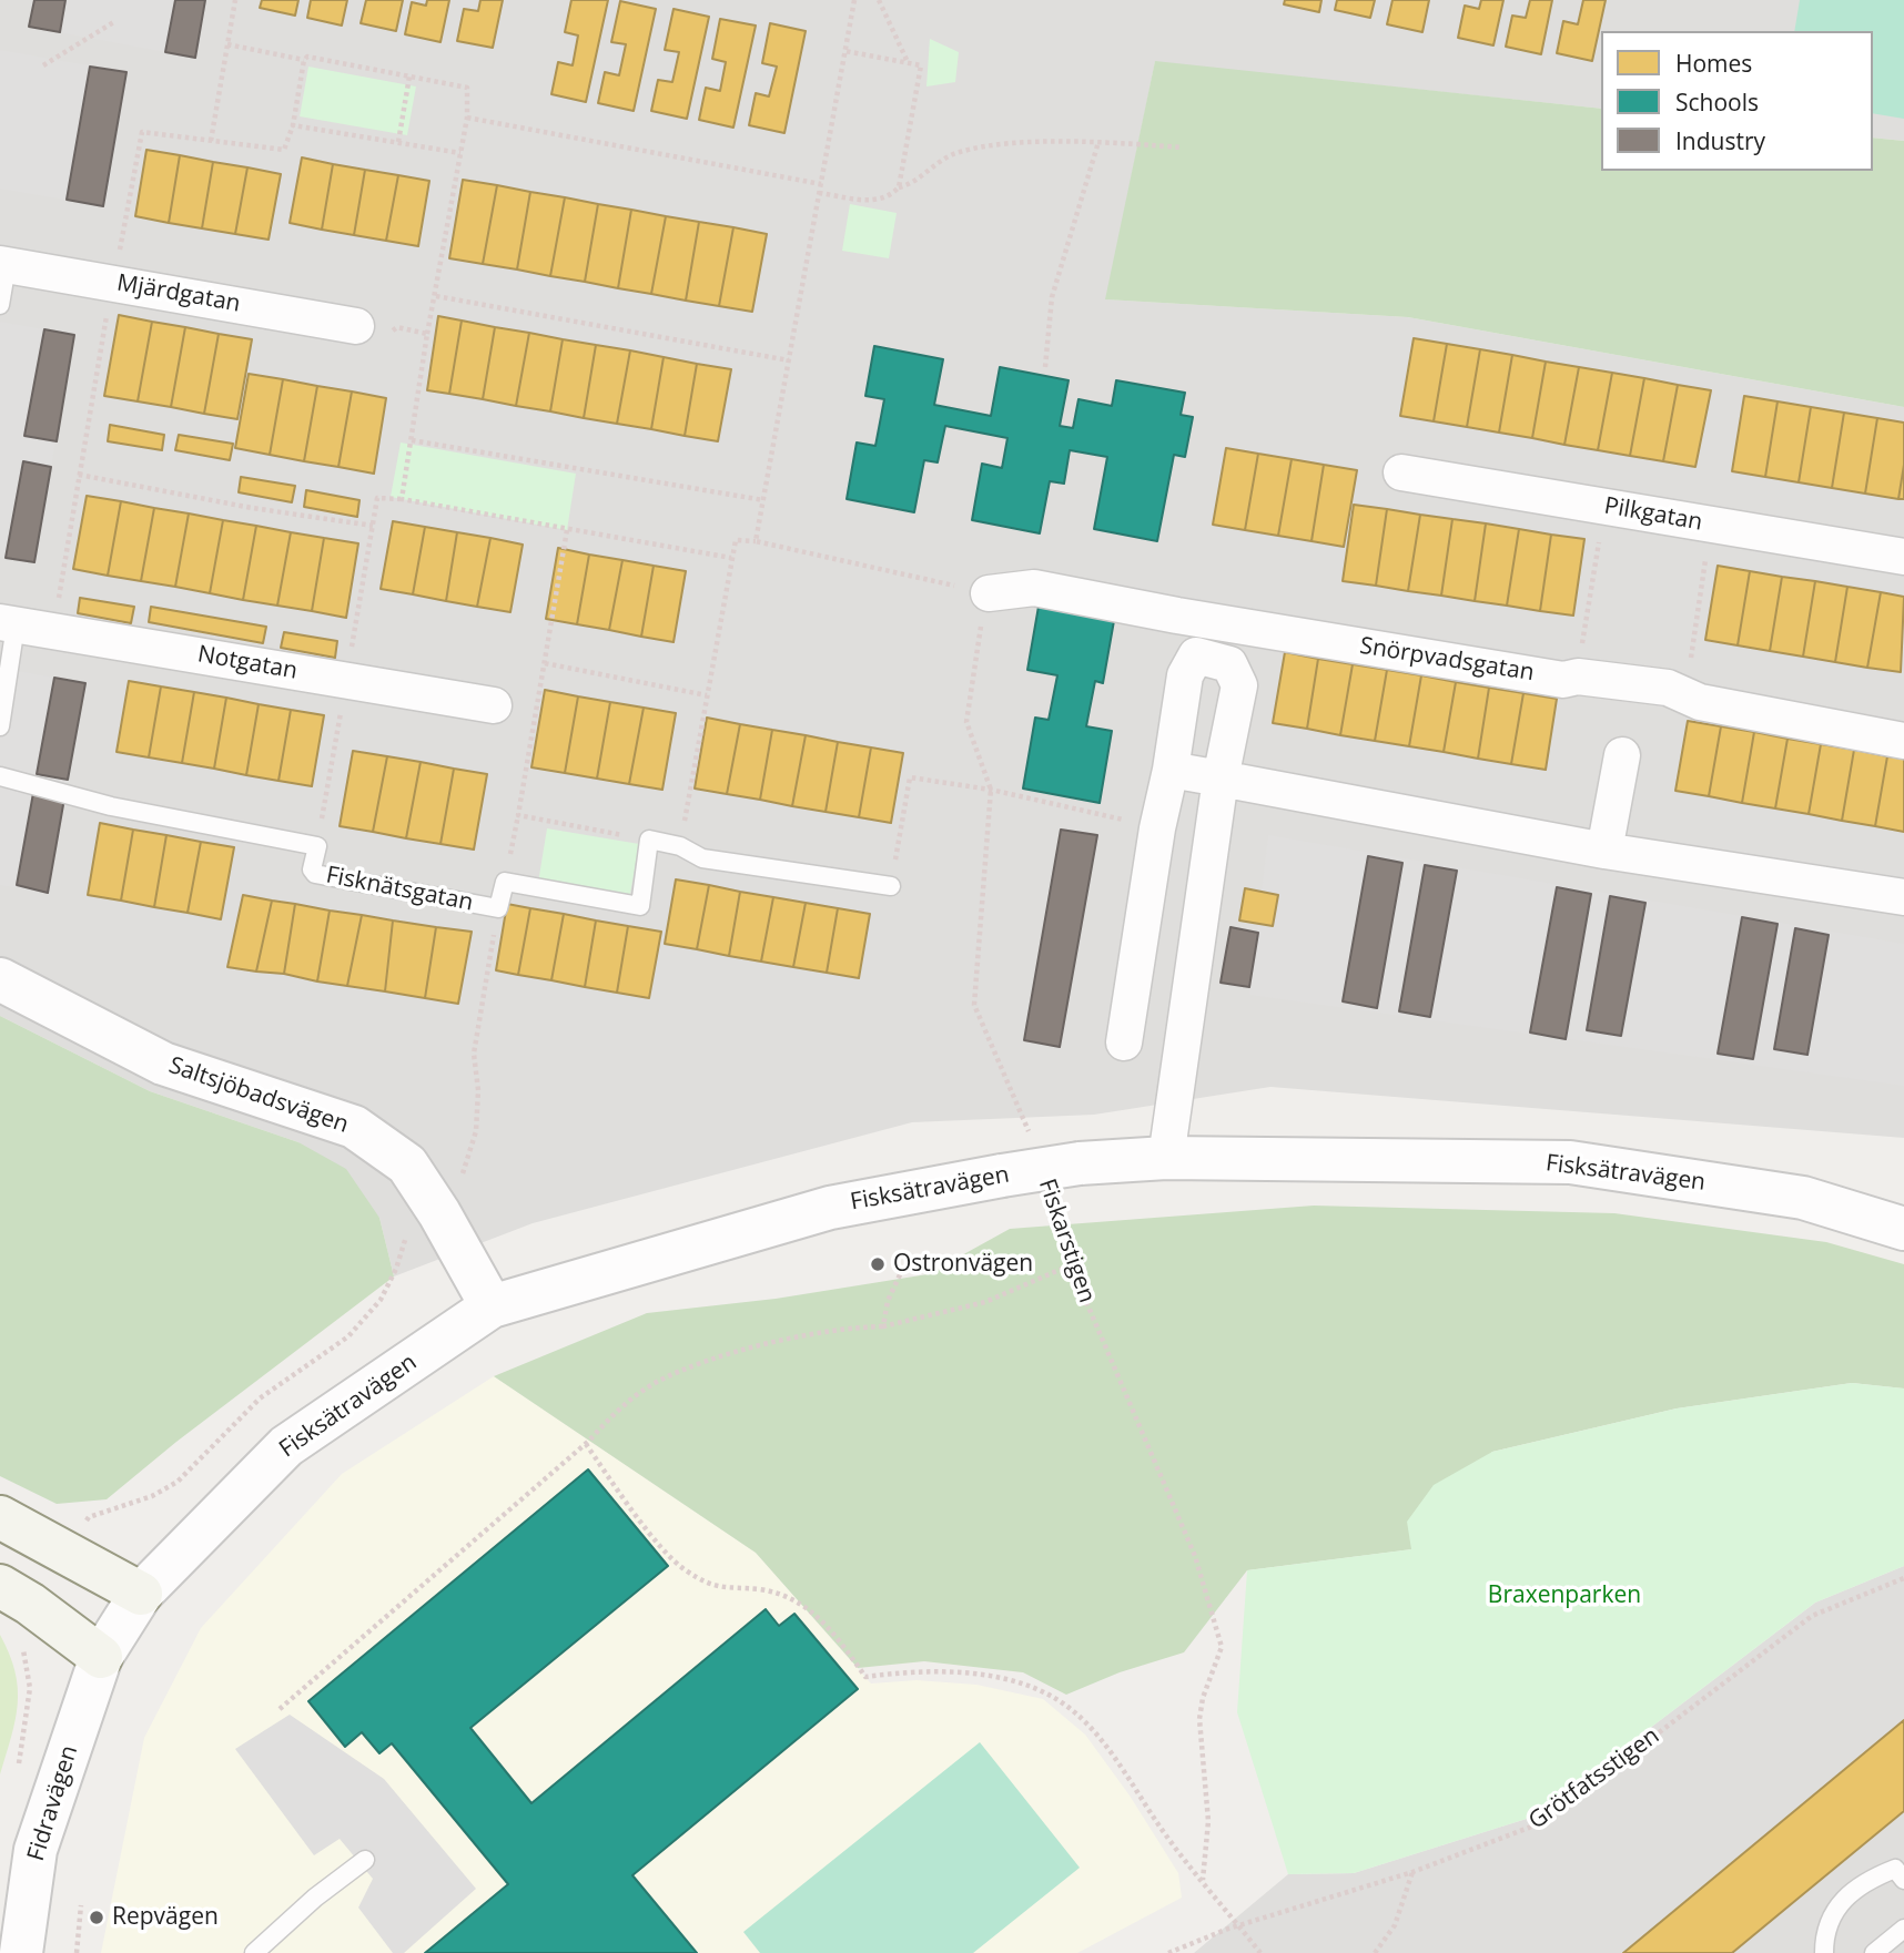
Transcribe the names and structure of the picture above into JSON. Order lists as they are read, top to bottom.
{
  "streets": {
    "street": [
      "Mjärdgatan",
      "Pilkgatan",
      "Snörpvadsgatan",
      "Notgatan",
      "Saltsjöbadsvägen",
      "Fisksätravägen",
      "Fidravägen"
    ],
    "lane": ["Fisknätsgatan"],
    "path": ["Fiskarstigen", "Grötfatsstigen"]
  },
  "crossings": [
    ["Saltsjöbadsvägen", "Fisksätravägen"],
    ["Fisksätravägen", "Fidravägen"]
  ],
  "parks": ["Braxenparken"],
  "places": ["Ostronvägen", "Repvägen"],
  "legend": ["Homes", "Schools", "Industry"]
}
